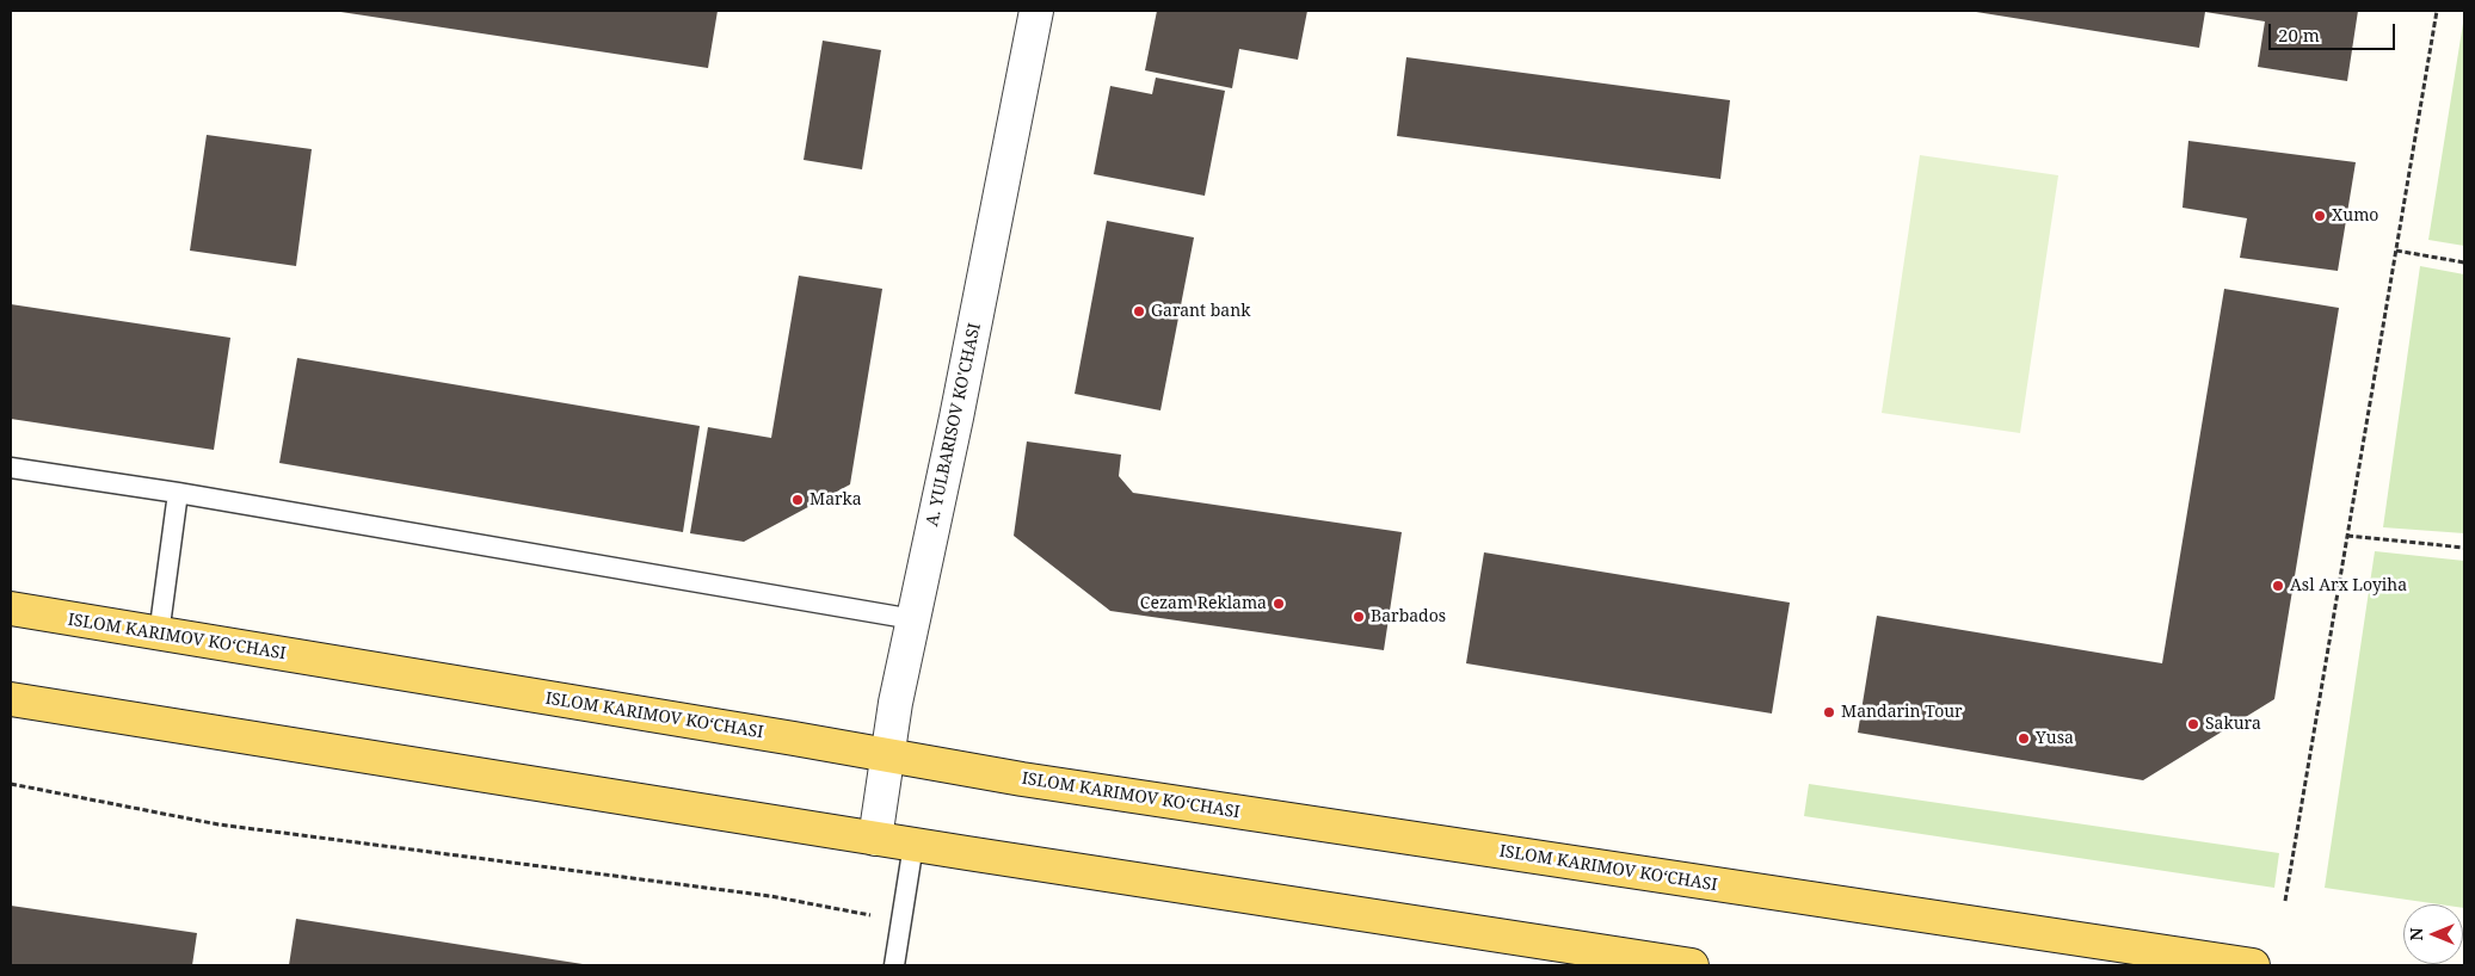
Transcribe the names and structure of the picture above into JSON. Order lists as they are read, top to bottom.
{
  "streets": {
    "main road": ["ISLOM KARIMOV KO‘CHASI"],
    "street": ["A. YULBARISOV KO'CHASI"]
  },
  "crossings": [
    ["A. YULBARISOV KO'CHASI", "ISLOM KARIMOV KO‘CHASI"]
  ],
  "places": [
    "Xumo",
    "Garant bank",
    "Marka",
    "Asl Arx Loyiha",
    "Cezam Reklama",
    "Barbados",
    "Mandarin Tour",
    "Sakura",
    "Yusa"
  ],
  "scale_bar": "20 m",
  "north": "left"
}
